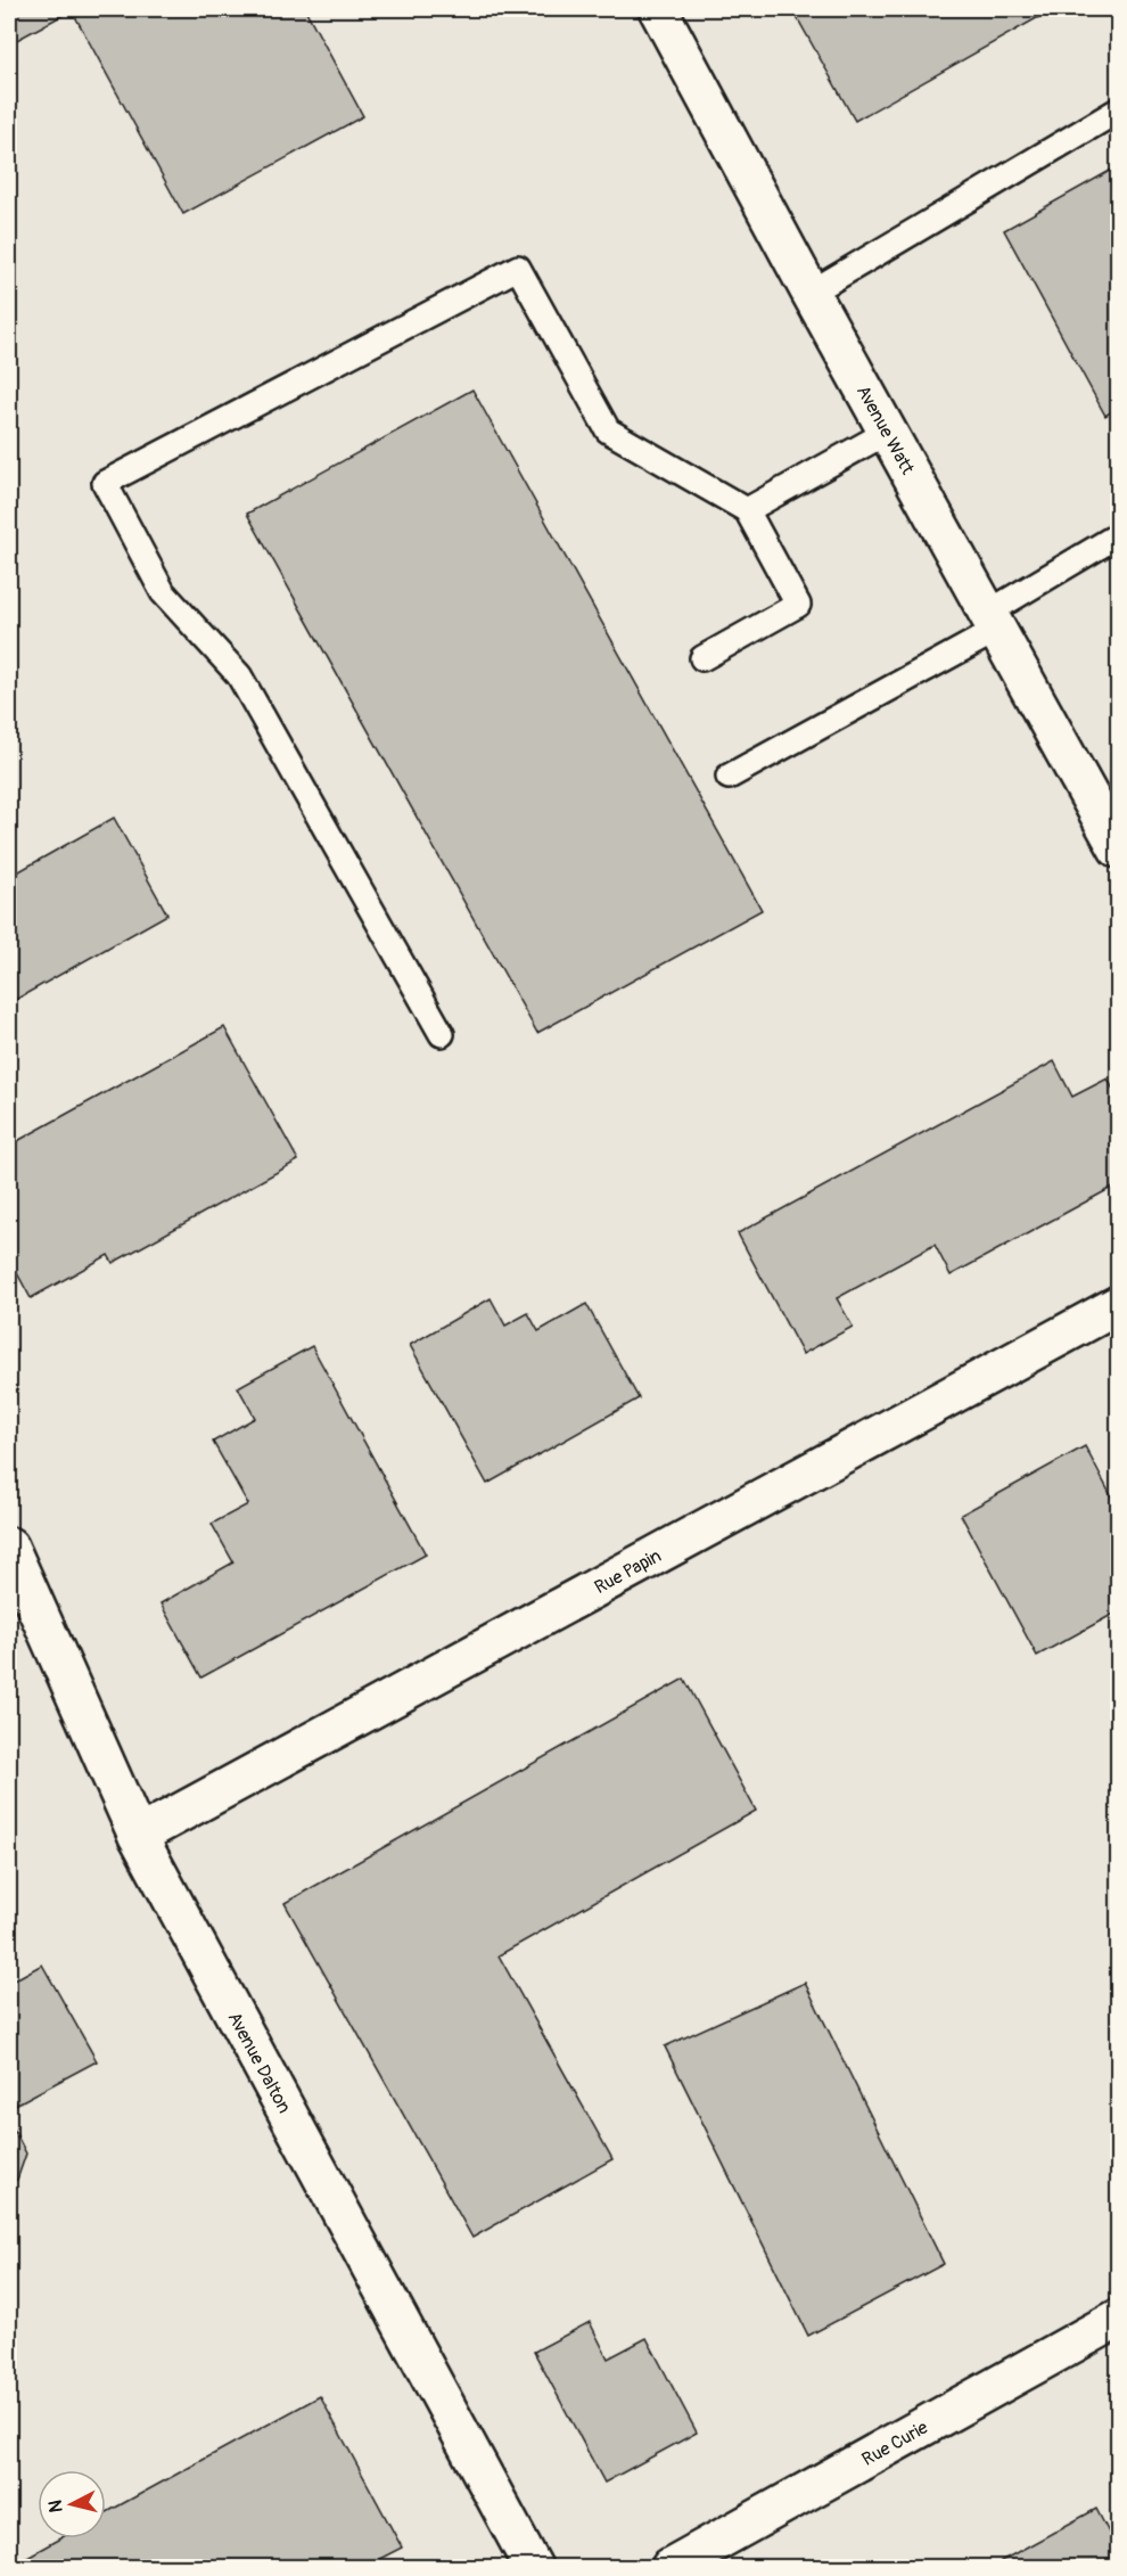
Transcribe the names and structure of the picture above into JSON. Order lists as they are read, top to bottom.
{
  "streets": {
    "street": [
      "Avenue Watt",
      "Rue Papin",
      "Avenue Dalton",
      "Rue Curie"
    ]
  },
  "crossings": [
    ["Rue Papin", "Avenue Dalton"]
  ],
  "north": "left"
}
